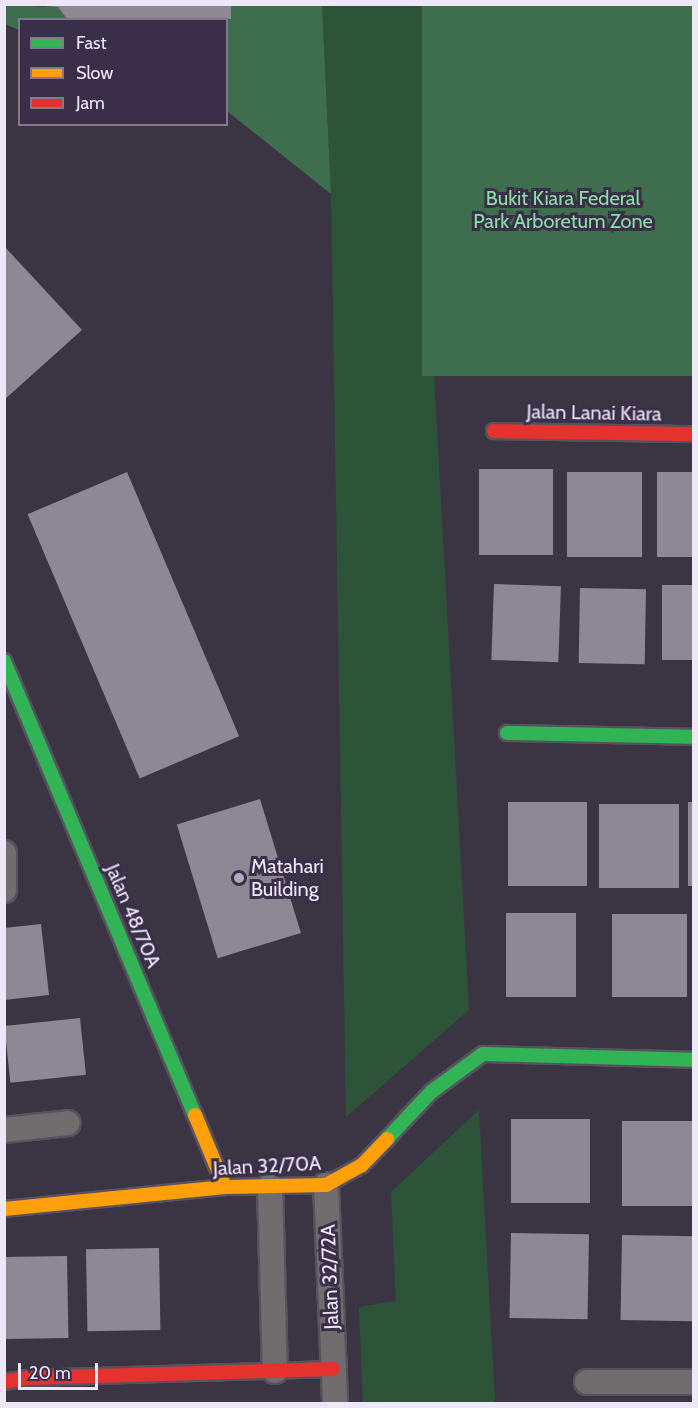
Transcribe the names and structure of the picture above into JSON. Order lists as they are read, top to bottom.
{
  "streets": {
    "street": [
      "Jalan Lanai Kiara",
      "Jalan 48/70A",
      "Jalan 32/70A",
      "Jalan 32/72A"
    ]
  },
  "crossings": [
    ["Jalan 48/70A", "Jalan 32/70A"],
    ["Jalan 32/70A", "Jalan 32/72A"]
  ],
  "parks": ["Bukit Kiara Federal Park Arboretum Zone"],
  "places": ["Matahari Building"],
  "legend": ["Fast", "Slow", "Jam"],
  "scale_bar": "20 m"
}
